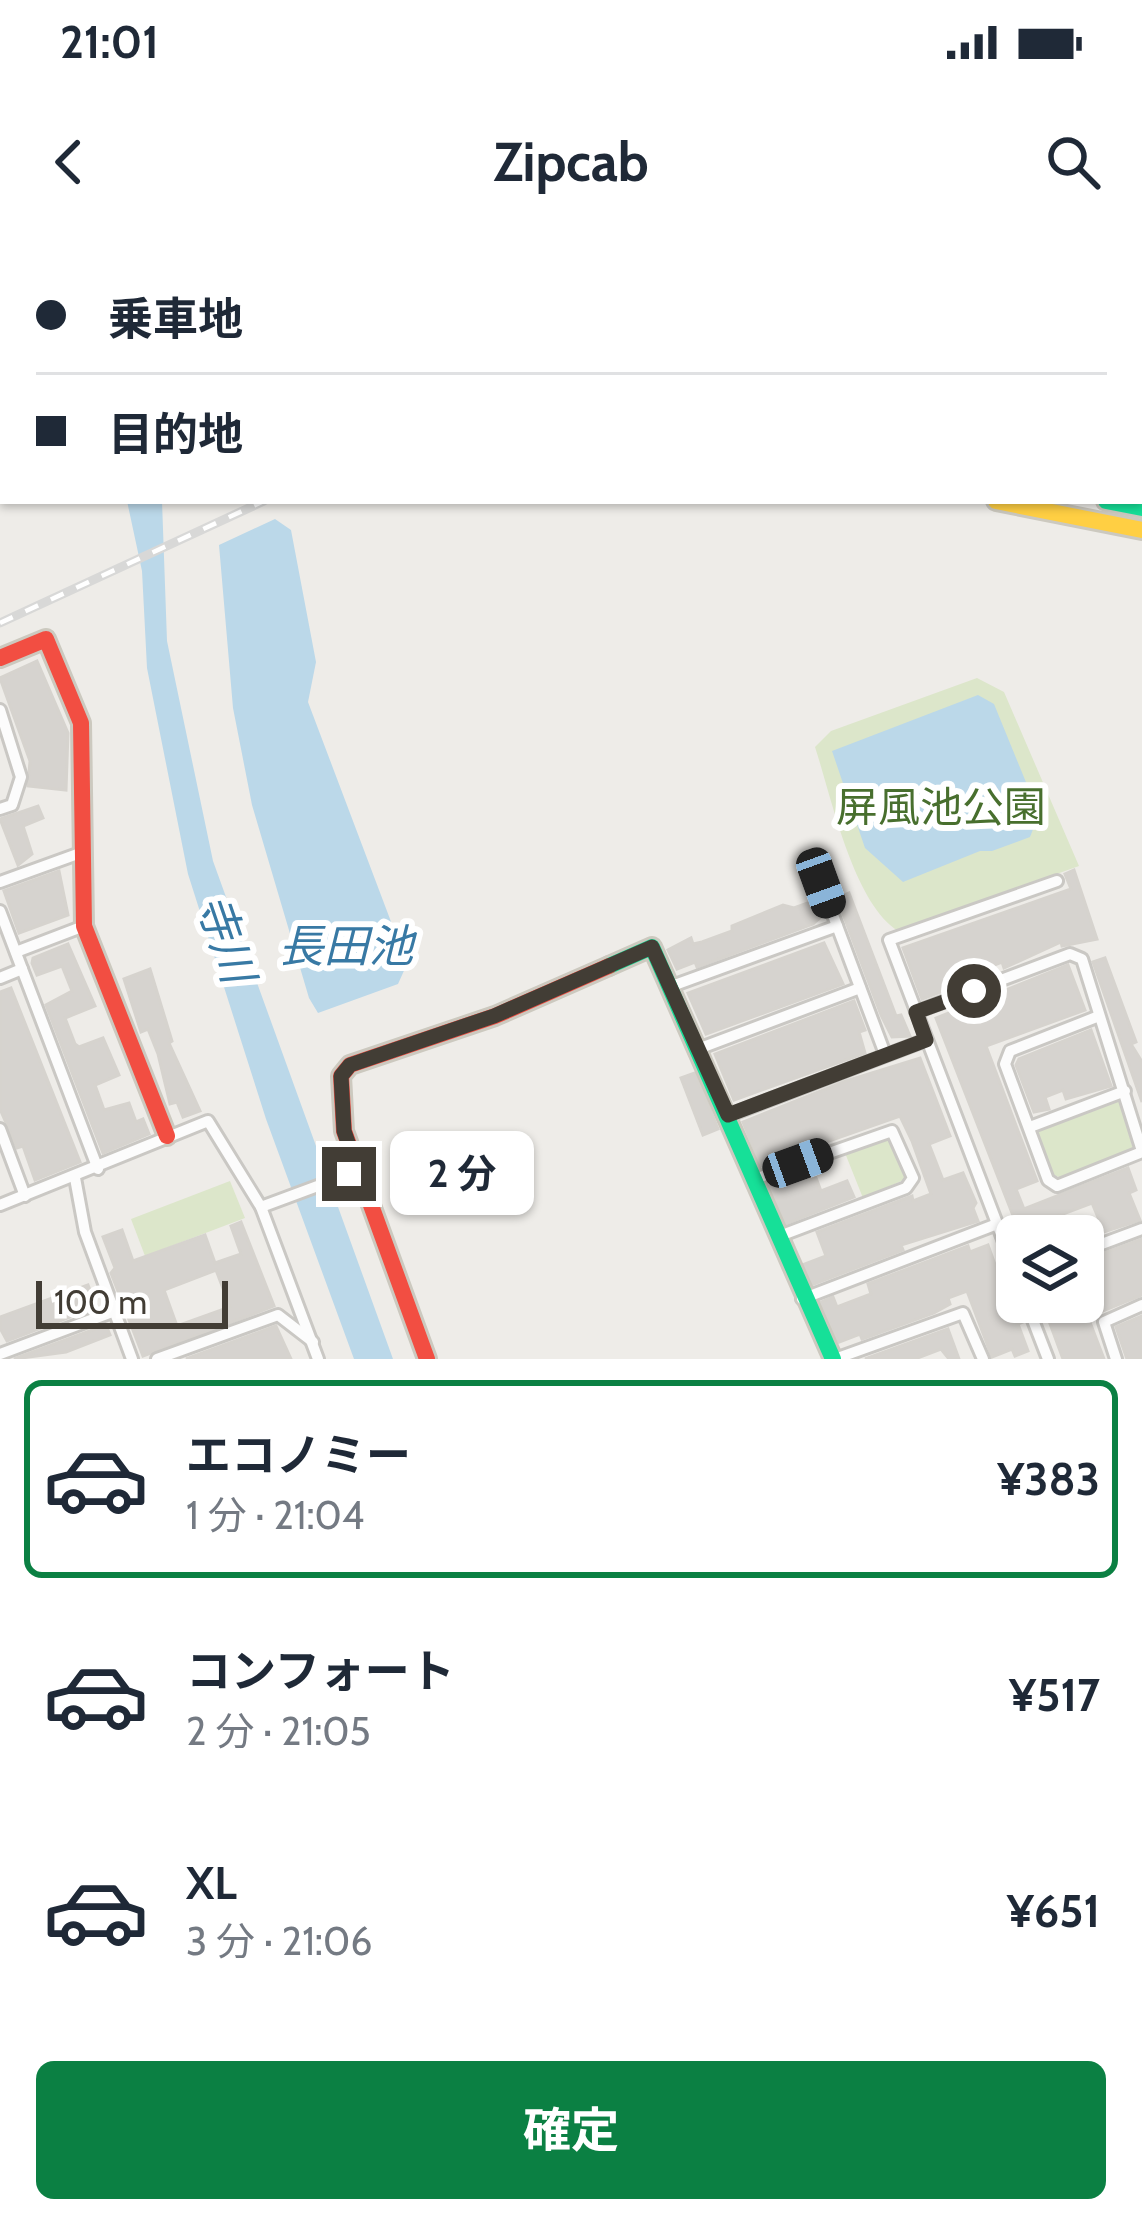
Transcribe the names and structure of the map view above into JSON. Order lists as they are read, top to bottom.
{
  "water": ["寺川", "長田池"],
  "parks": ["屏風池公園"],
  "scale_bar": "100 m",
  "page": {
    "status": "21:01",
    "header": "Zipcab",
    "banner": ["乗車地", "目的地"],
    "bubble": "2 分",
    "scale": "100 m",
    "list": [
      {
        "name": "エコノミー",
        "note": "1 分 · 21:04",
        "value": "¥383"
      },
      {
        "name": "コンフォート",
        "note": "2 分 · 21:05",
        "value": "¥517"
      },
      {
        "name": "XL",
        "note": "3 分 · 21:06",
        "value": "¥651"
      }
    ],
    "buttons": "確定"
  }
}
